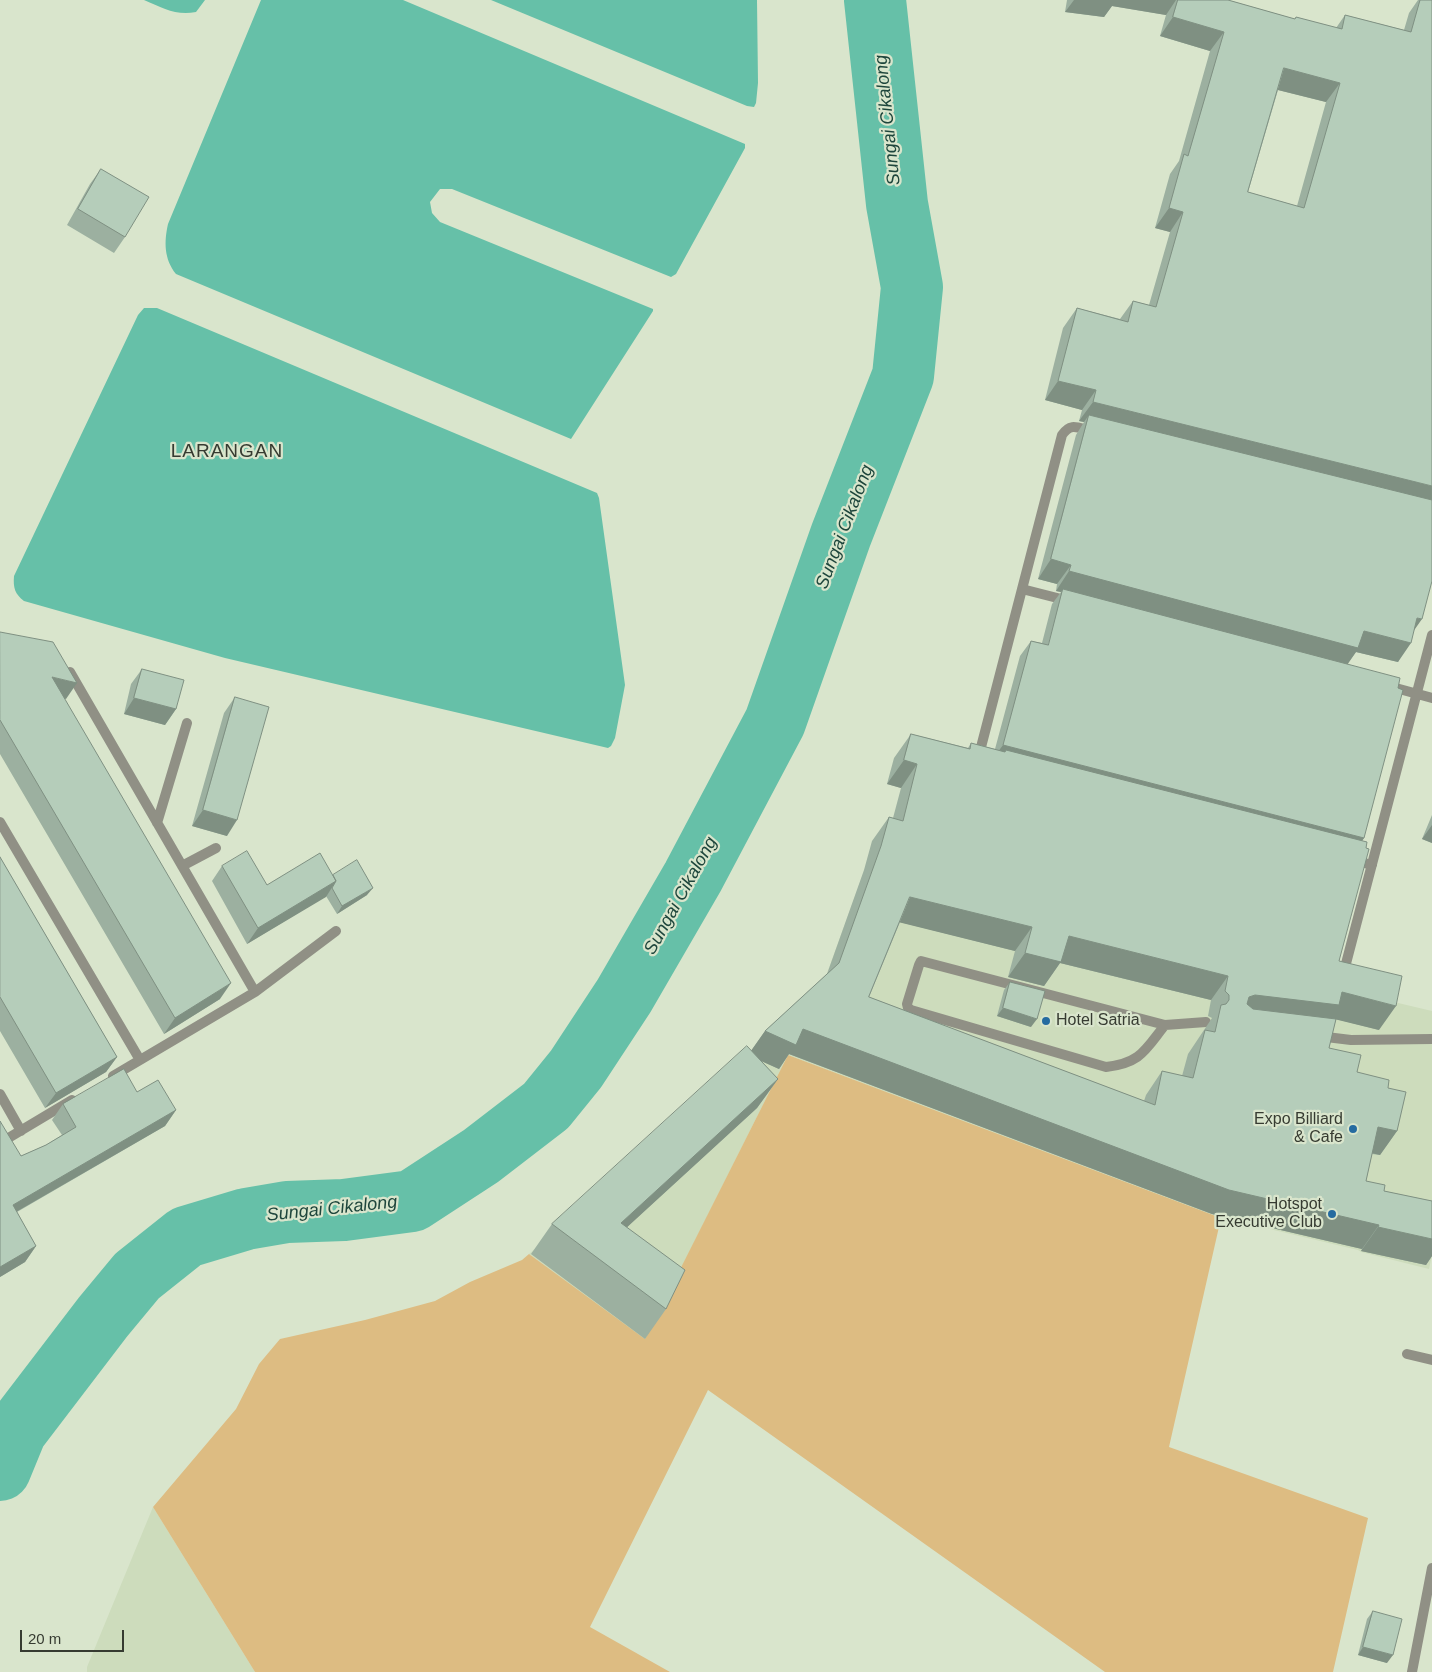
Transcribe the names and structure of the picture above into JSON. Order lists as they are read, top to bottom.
{
  "districts": ["LARANGAN"],
  "water": ["Sungai Cikalong"],
  "places": ["Hotel Satria", "Expo Billiard & Cafe", "Hotspot Executive Club"],
  "scale_bar": "20 m"
}
